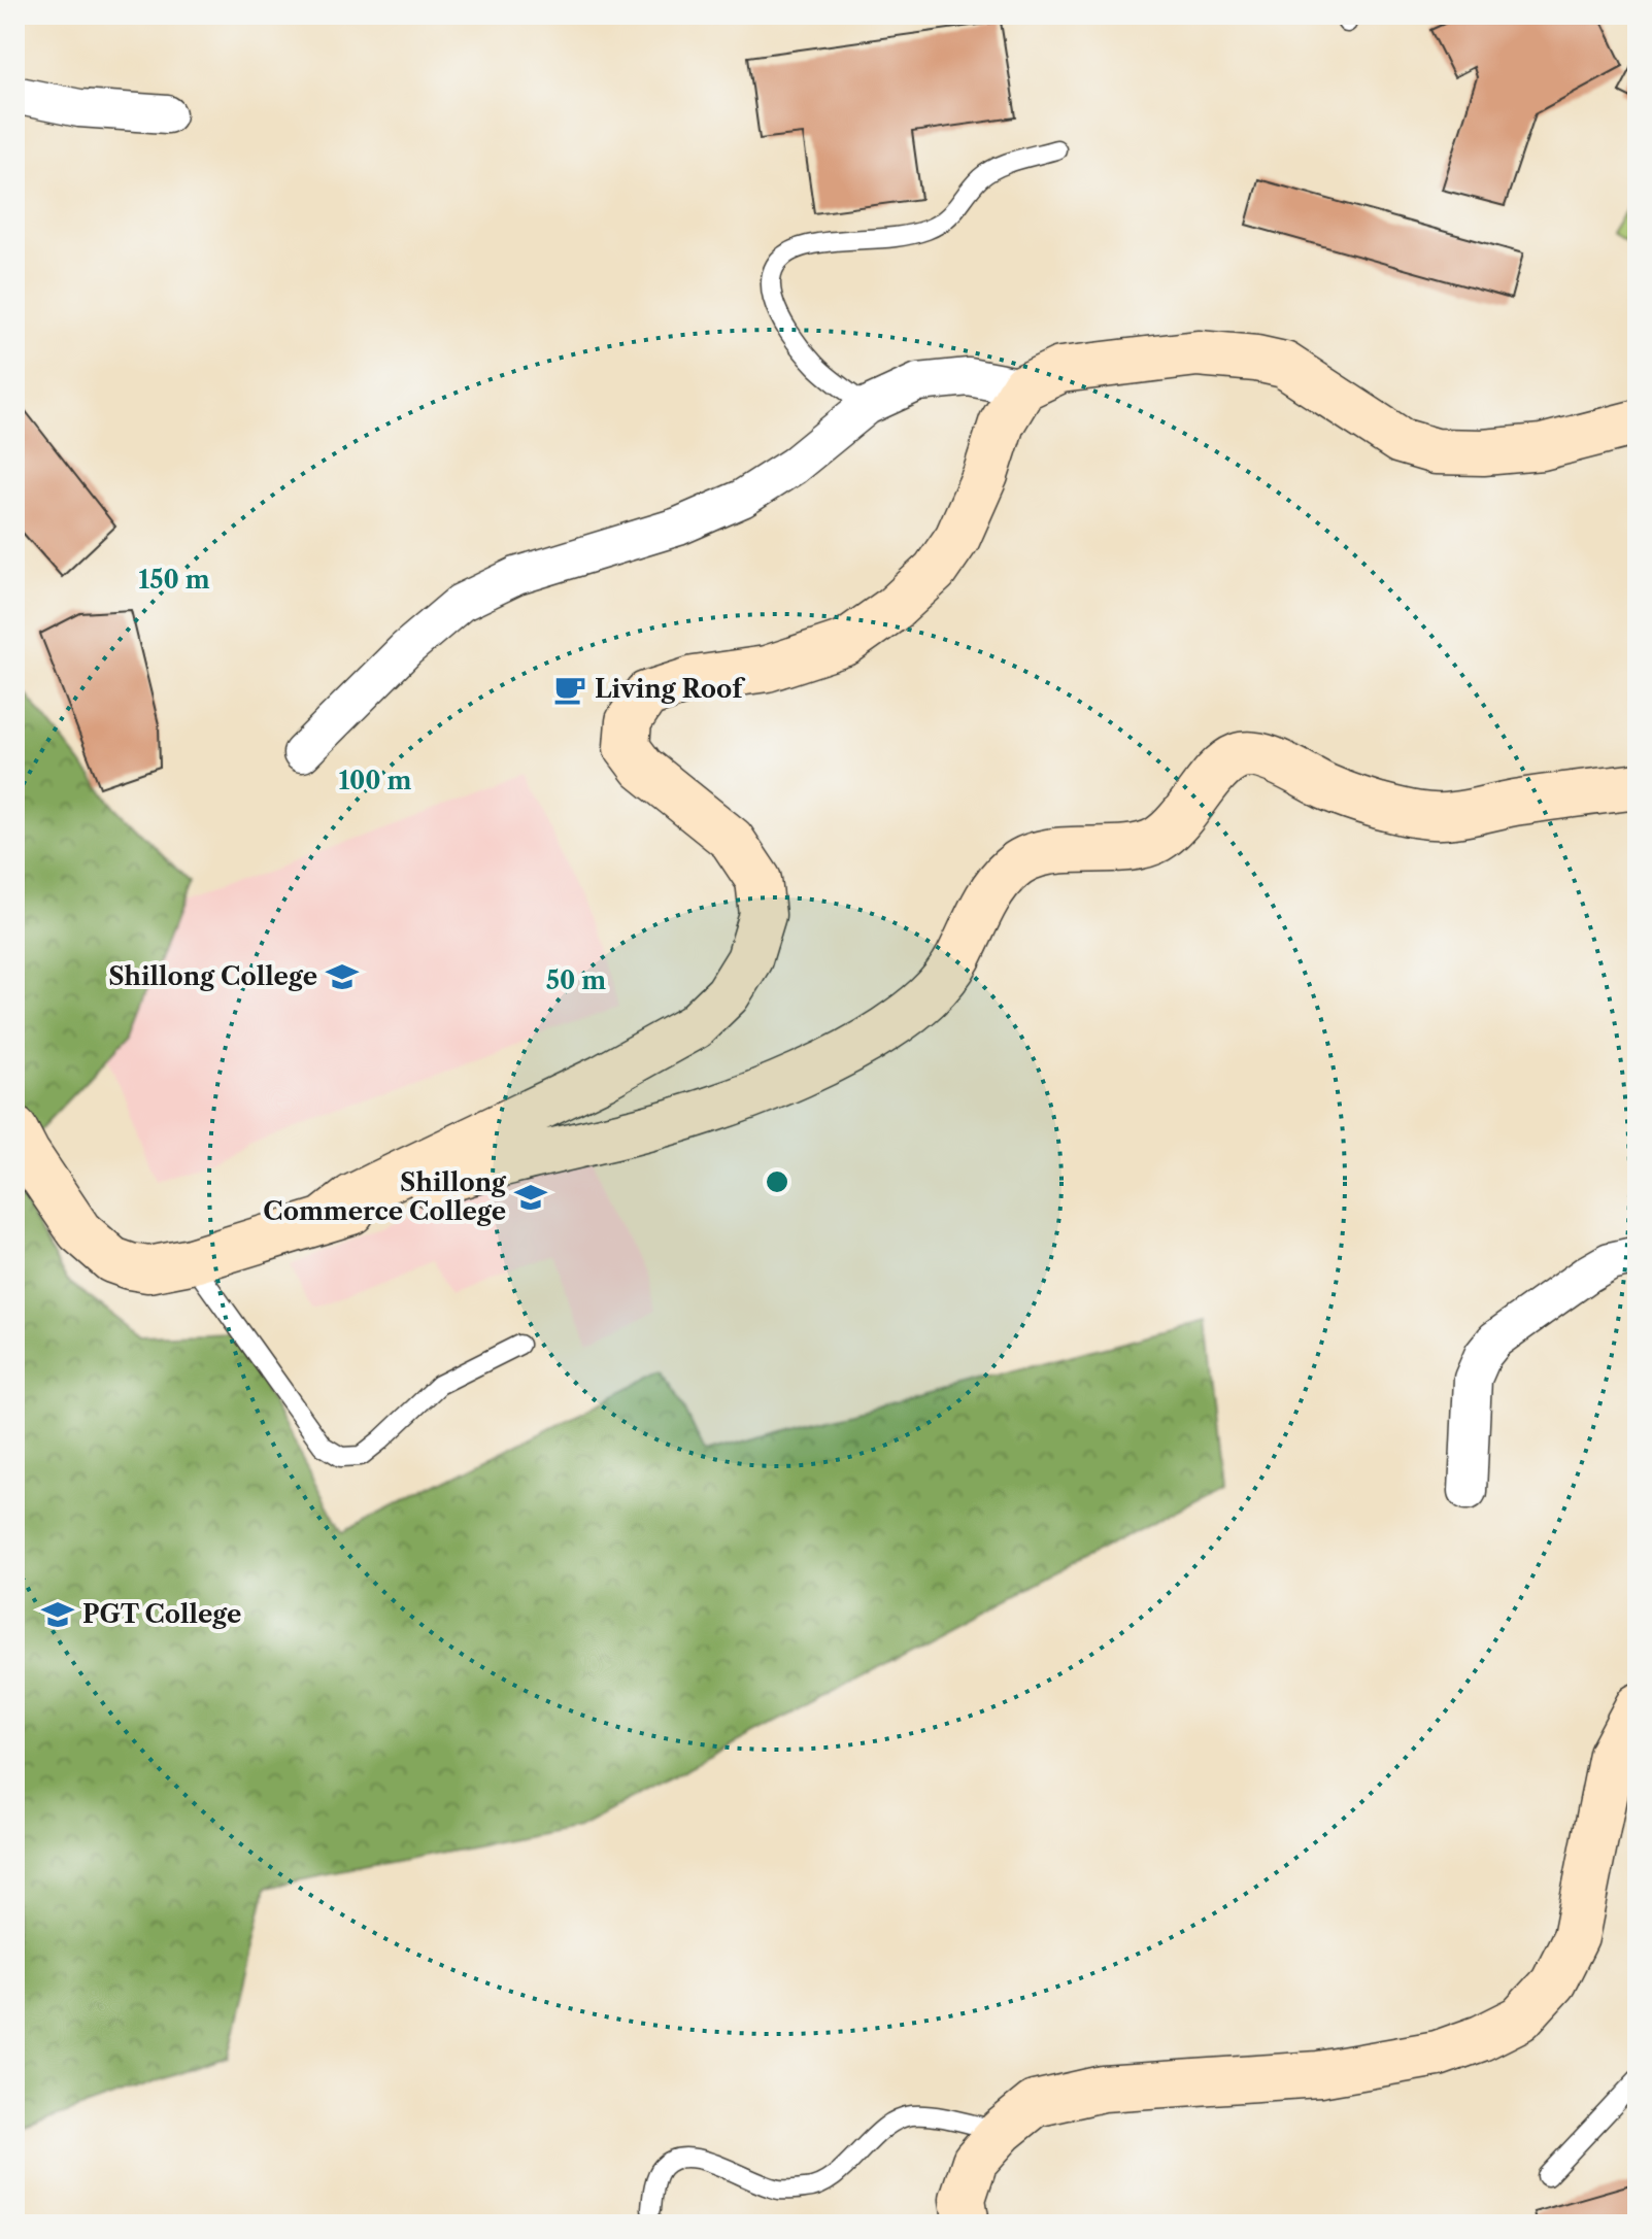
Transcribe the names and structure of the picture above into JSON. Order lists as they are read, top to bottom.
{
  "places": {
    "cafe": ["Living Roof"],
    "school or university": ["Shillong College", "Shillong Commerce College", "PGT College"]
  },
  "rings": ["150 m", "100 m", "50 m"]
}
